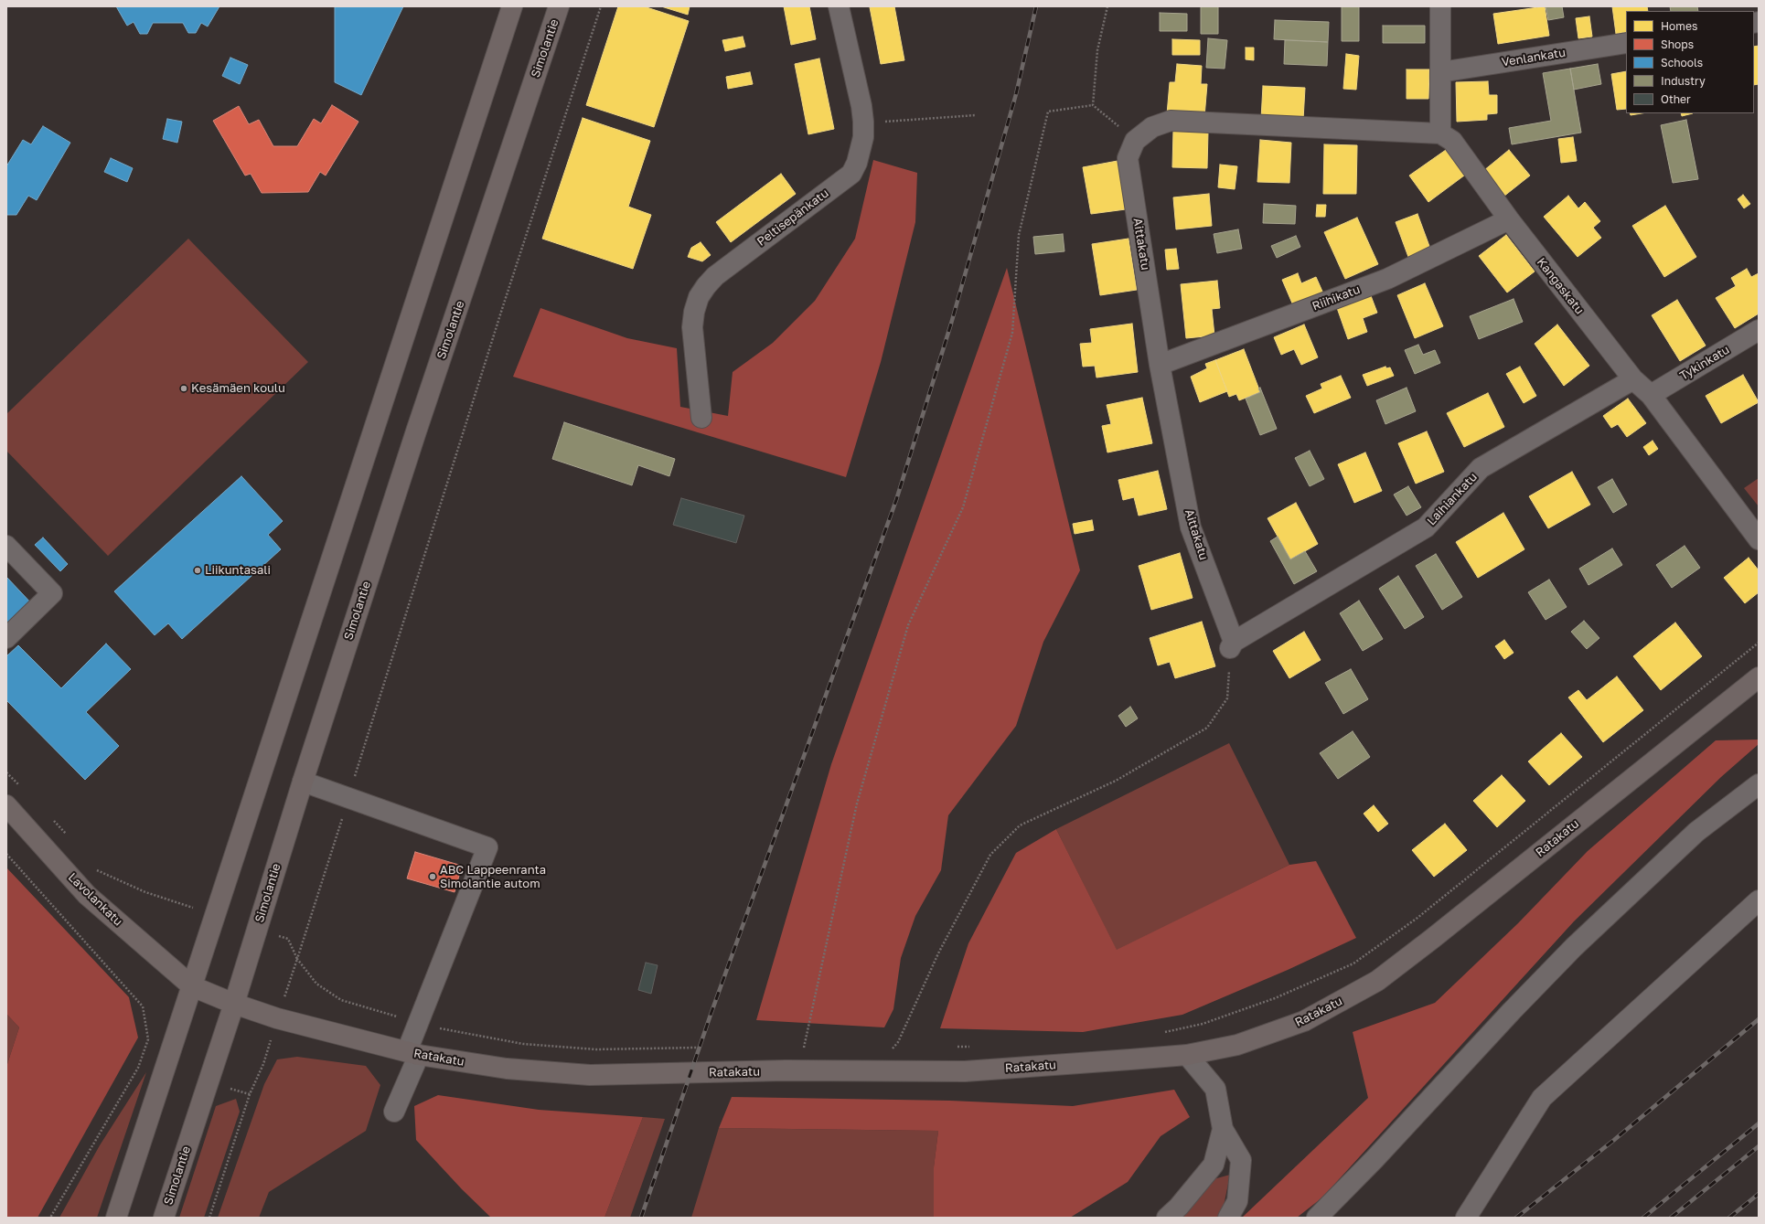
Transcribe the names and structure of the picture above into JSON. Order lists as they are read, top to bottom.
{
  "streets": {
    "main road": ["Simolantie", "Ratakatu", "Lavolankatu"],
    "street": [
      "Venlankatu",
      "Peltisepänkatu",
      "Aittakatu",
      "Kangaskatu",
      "Riihikatu",
      "Tykinkatu",
      "Laihiankatu"
    ]
  },
  "crossings": [
    ["Simolantie", "Ratakatu"],
    ["Aittakatu", "Riihikatu"],
    ["Aittakatu", "Laihiankatu"],
    ["Kangaskatu", "Riihikatu"],
    ["Kangaskatu", "Tykinkatu"],
    ["Kangaskatu", "Laihiankatu"],
    ["Ratakatu", "Lavolankatu"]
  ],
  "places": ["Kesämäen koulu", "Liikuntasali", "ABC Lappeenranta Simolantie autom"],
  "legend": [
    "Homes",
    "Shops",
    "Schools",
    "Industry",
    "Other"
  ]
}
